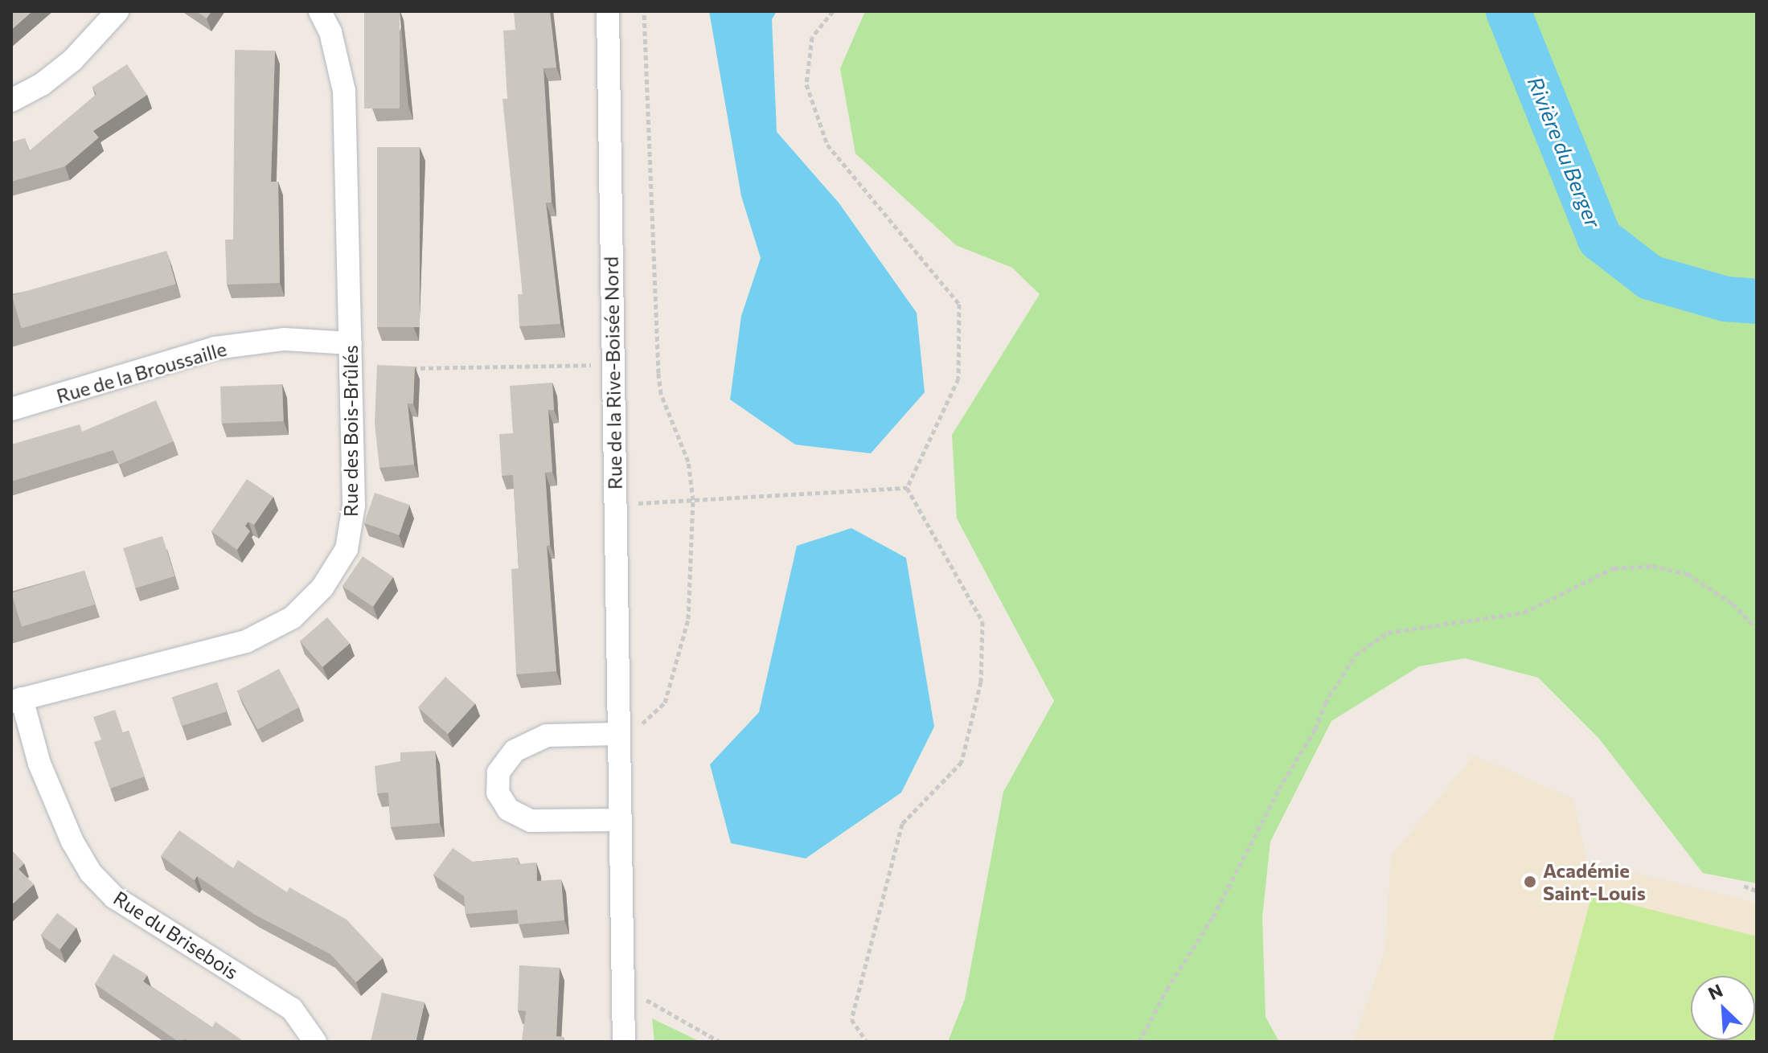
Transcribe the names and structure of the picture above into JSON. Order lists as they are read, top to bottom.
{
  "streets": {
    "street": [
      "Rue de la Broussaille",
      "Rue de la Rive-Boisée Nord",
      "Rue des Bois-Brûlés",
      "Rue du Brisebois"
    ]
  },
  "crossings": [
    ["Rue de la Broussaille", "Rue des Bois-Brûlés"],
    ["Rue des Bois-Brûlés", "Rue du Brisebois"]
  ],
  "water": ["Rivière du Berger"],
  "places": ["Académie Saint-Louis"],
  "north": "top left"
}
